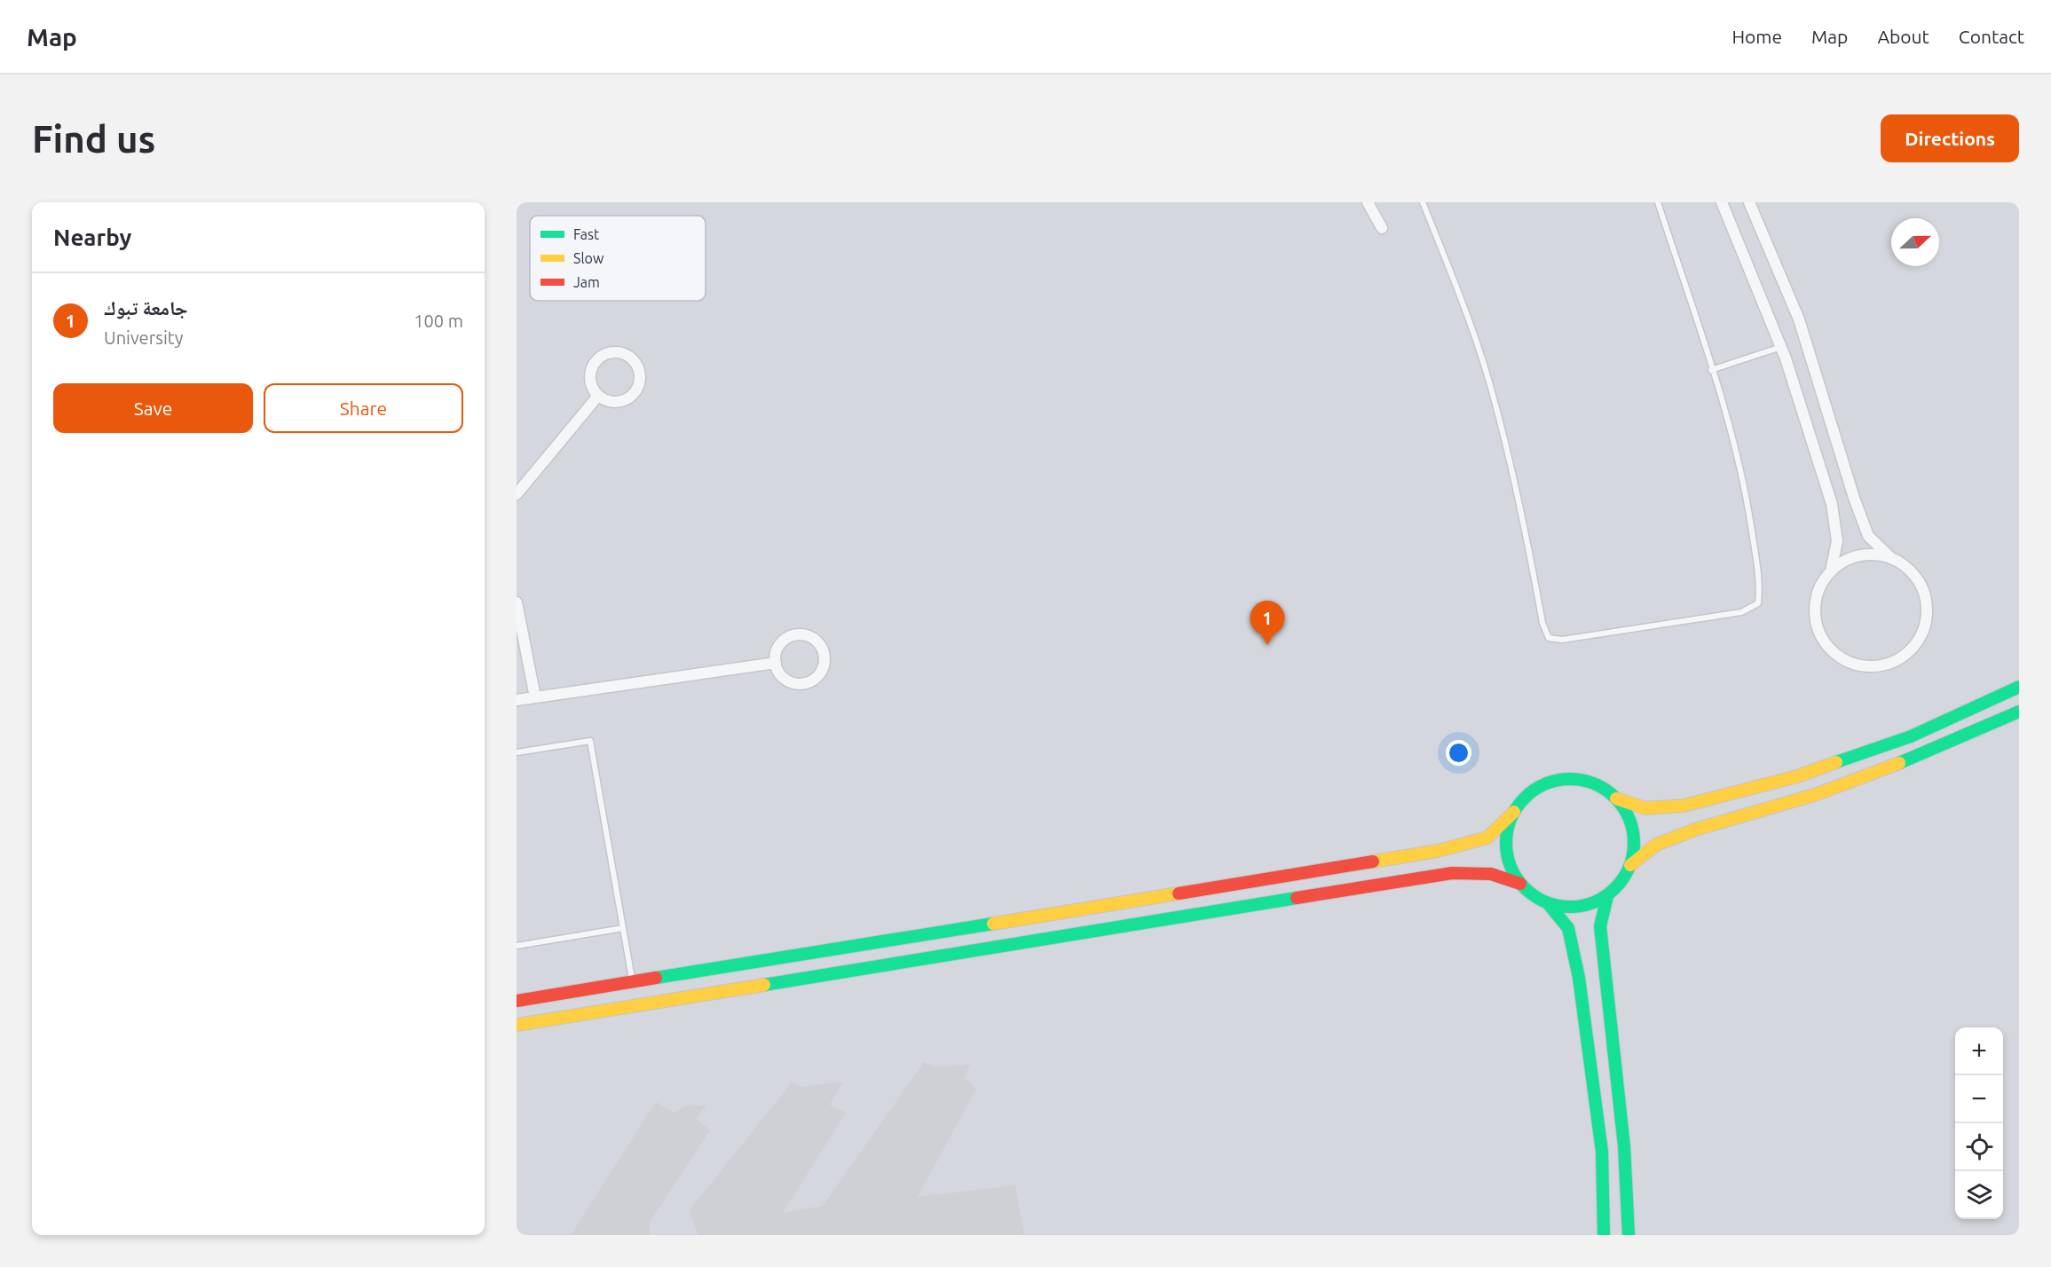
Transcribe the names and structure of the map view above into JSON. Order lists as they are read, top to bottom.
{
  "legend": ["Fast", "Slow", "Jam"],
  "north": "right",
  "page": {
    "header": "Map",
    "nav": [
      "Home",
      "Map",
      "About",
      "Contact"
    ],
    "buttons": [
      "Directions",
      ["Save", "Share"]
    ],
    "title": "Find us",
    "heading": "Nearby",
    "list": [
      {
        "mark": "1",
        "name": "جامعة تبوك",
        "note": "University",
        "value": "100 m"
      }
    ],
    "pins": "1",
    "map_buttons": ["+", "−"]
  }
}
